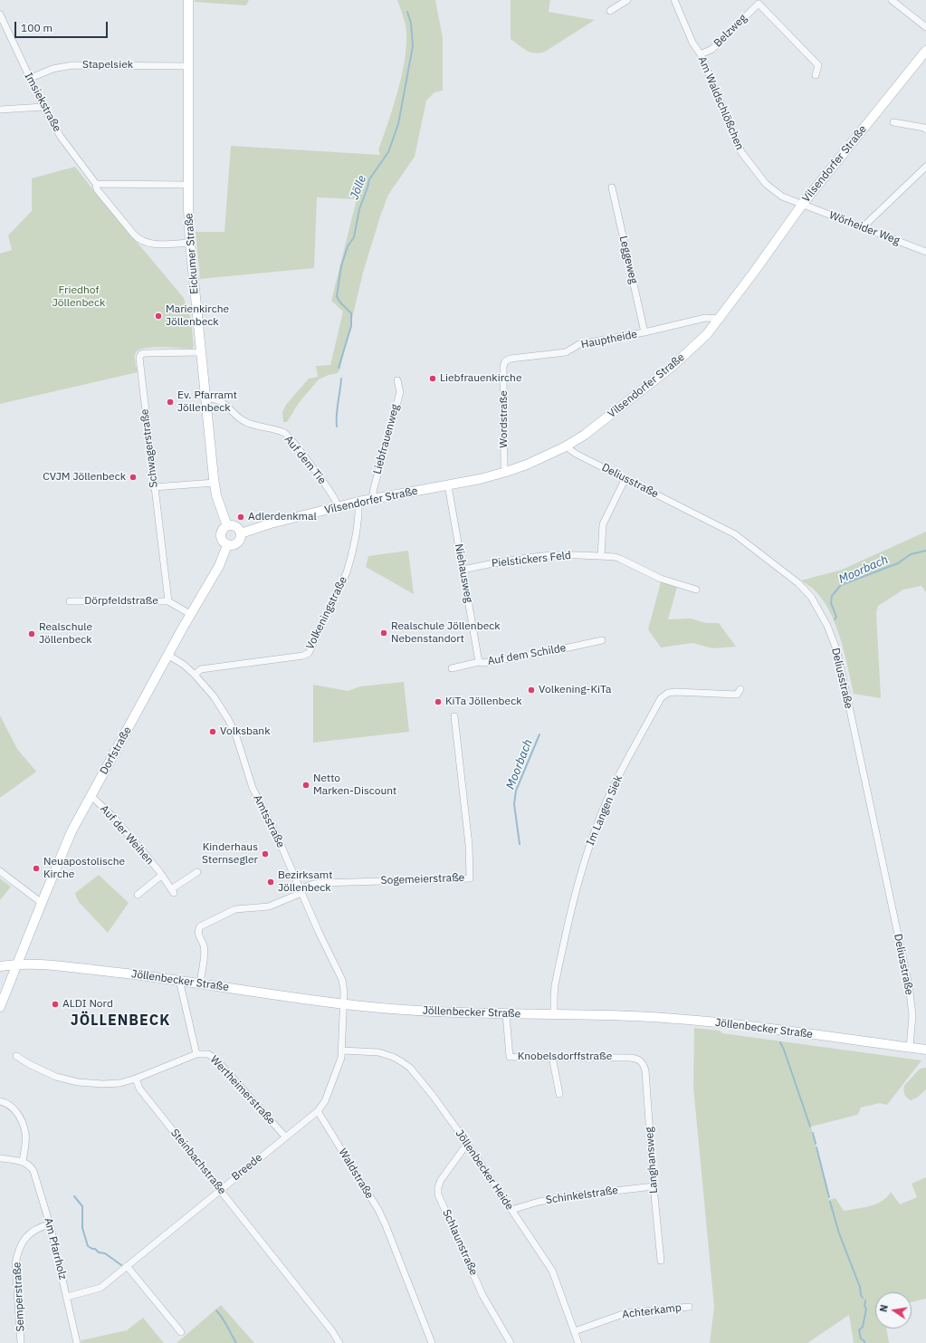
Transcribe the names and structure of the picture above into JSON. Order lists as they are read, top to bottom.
{
  "streets": {
    "main road": [
      "Vilsendorfer Straße",
      "Eickumer Straße",
      "Dorfstraße",
      "Jöllenbecker Straße"
    ],
    "street": [
      "Belzweg",
      "Stapelsiek",
      "Imsiekstraße",
      "Am Waldschlößchen",
      "Wörheider Weg",
      "Leggeweg",
      "Hauptheide",
      "Wordstraße",
      "Liebfrauenweg",
      "Schwagerstraße",
      "Auf dem Tie",
      "Deliusstraße",
      "Pielstickers Feld",
      "Niehausweg",
      "Dörpfeldstraße",
      "Volkeningstraße",
      "Auf dem Schilde",
      "Im Langen Siek",
      "Amtsstraße",
      "Auf der Weihen",
      "Sogemeierstraße",
      "Knobelsdorffstraße",
      "Wertheimerstraße",
      "Langhansweg",
      "Steinbachstraße",
      "Breede",
      "Jöllenbecker Heide",
      "Waldstraße",
      "Schinkelstraße",
      "Schlaunstraße",
      "Am Pfarrholz",
      "Semperstraße",
      "Achterkamp"
    ]
  },
  "crossings": [
    ["Belzweg", "Am Waldschlößchen"],
    ["Stapelsiek", "Imsiekstraße"],
    ["Stapelsiek", "Eickumer Straße"],
    ["Imsiekstraße", "Eickumer Straße"],
    ["Am Waldschlößchen", "Vilsendorfer Straße"],
    ["Am Waldschlößchen", "Wörheider Weg"],
    ["Vilsendorfer Straße", "Wörheider Weg"],
    ["Vilsendorfer Straße", "Eickumer Straße"],
    ["Vilsendorfer Straße", "Hauptheide"],
    ["Vilsendorfer Straße", "Wordstraße"],
    ["Vilsendorfer Straße", "Liebfrauenweg"],
    ["Vilsendorfer Straße", "Auf dem Tie"],
    ["Vilsendorfer Straße", "Deliusstraße"],
    ["Vilsendorfer Straße", "Niehausweg"],
    ["Vilsendorfer Straße", "Volkeningstraße"],
    ["Vilsendorfer Straße", "Dorfstraße"],
    ["Eickumer Straße", "Schwagerstraße"],
    ["Eickumer Straße", "Auf dem Tie"],
    ["Eickumer Straße", "Dorfstraße"],
    ["Leggeweg", "Hauptheide"],
    ["Hauptheide", "Wordstraße"],
    ["Schwagerstraße", "Dörpfeldstraße"],
    ["Deliusstraße", "Jöllenbecker Straße"],
    ["Pielstickers Feld", "Niehausweg"],
    ["Niehausweg", "Auf dem Schilde"],
    ["Dörpfeldstraße", "Dorfstraße"],
    ["Volkeningstraße", "Amtsstraße"],
    ["Dorfstraße", "Amtsstraße"],
    ["Dorfstraße", "Auf der Weihen"],
    ["Dorfstraße", "Jöllenbecker Straße"],
    ["Im Langen Siek", "Jöllenbecker Straße"],
    ["Amtsstraße", "Sogemeierstraße"],
    ["Amtsstraße", "Jöllenbecker Straße"],
    ["Jöllenbecker Straße", "Knobelsdorffstraße"],
    ["Knobelsdorffstraße", "Langhansweg"],
    ["Wertheimerstraße", "Steinbachstraße"],
    ["Wertheimerstraße", "Breede"],
    ["Langhansweg", "Schinkelstraße"],
    ["Steinbachstraße", "Breede"],
    ["Breede", "Waldstraße"],
    ["Breede", "Am Pfarrholz"],
    ["Jöllenbecker Heide", "Schinkelstraße"],
    ["Jöllenbecker Heide", "Schlaunstraße"],
    ["Jöllenbecker Heide", "Achterkamp"],
    ["Am Pfarrholz", "Semperstraße"]
  ],
  "districts": ["JÖLLENBECK"],
  "water": ["Jölle", "Moorbach"],
  "parks": ["Friedhof Jöllenbeck"],
  "places": [
    "Marienkirche Jöllenbeck",
    "Liebfrauenkirche",
    "Ev. Pfarramt Jöllenbeck",
    "CVJM Jöllenbeck",
    "Adlerdenkmal",
    "Realschule Jöllenbeck Nebenstandort",
    "Realschule Jöllenbeck",
    "Volkening-KiTa",
    "KiTa Jöllenbeck",
    "Volksbank",
    "Netto Marken-Discount",
    "Kinderhaus Sternsegler",
    "Neuapostolische Kirche",
    "Bezirksamt Jöllenbeck",
    "ALDI Nord"
  ],
  "scale_bar": "100 m",
  "north": "left"
}
